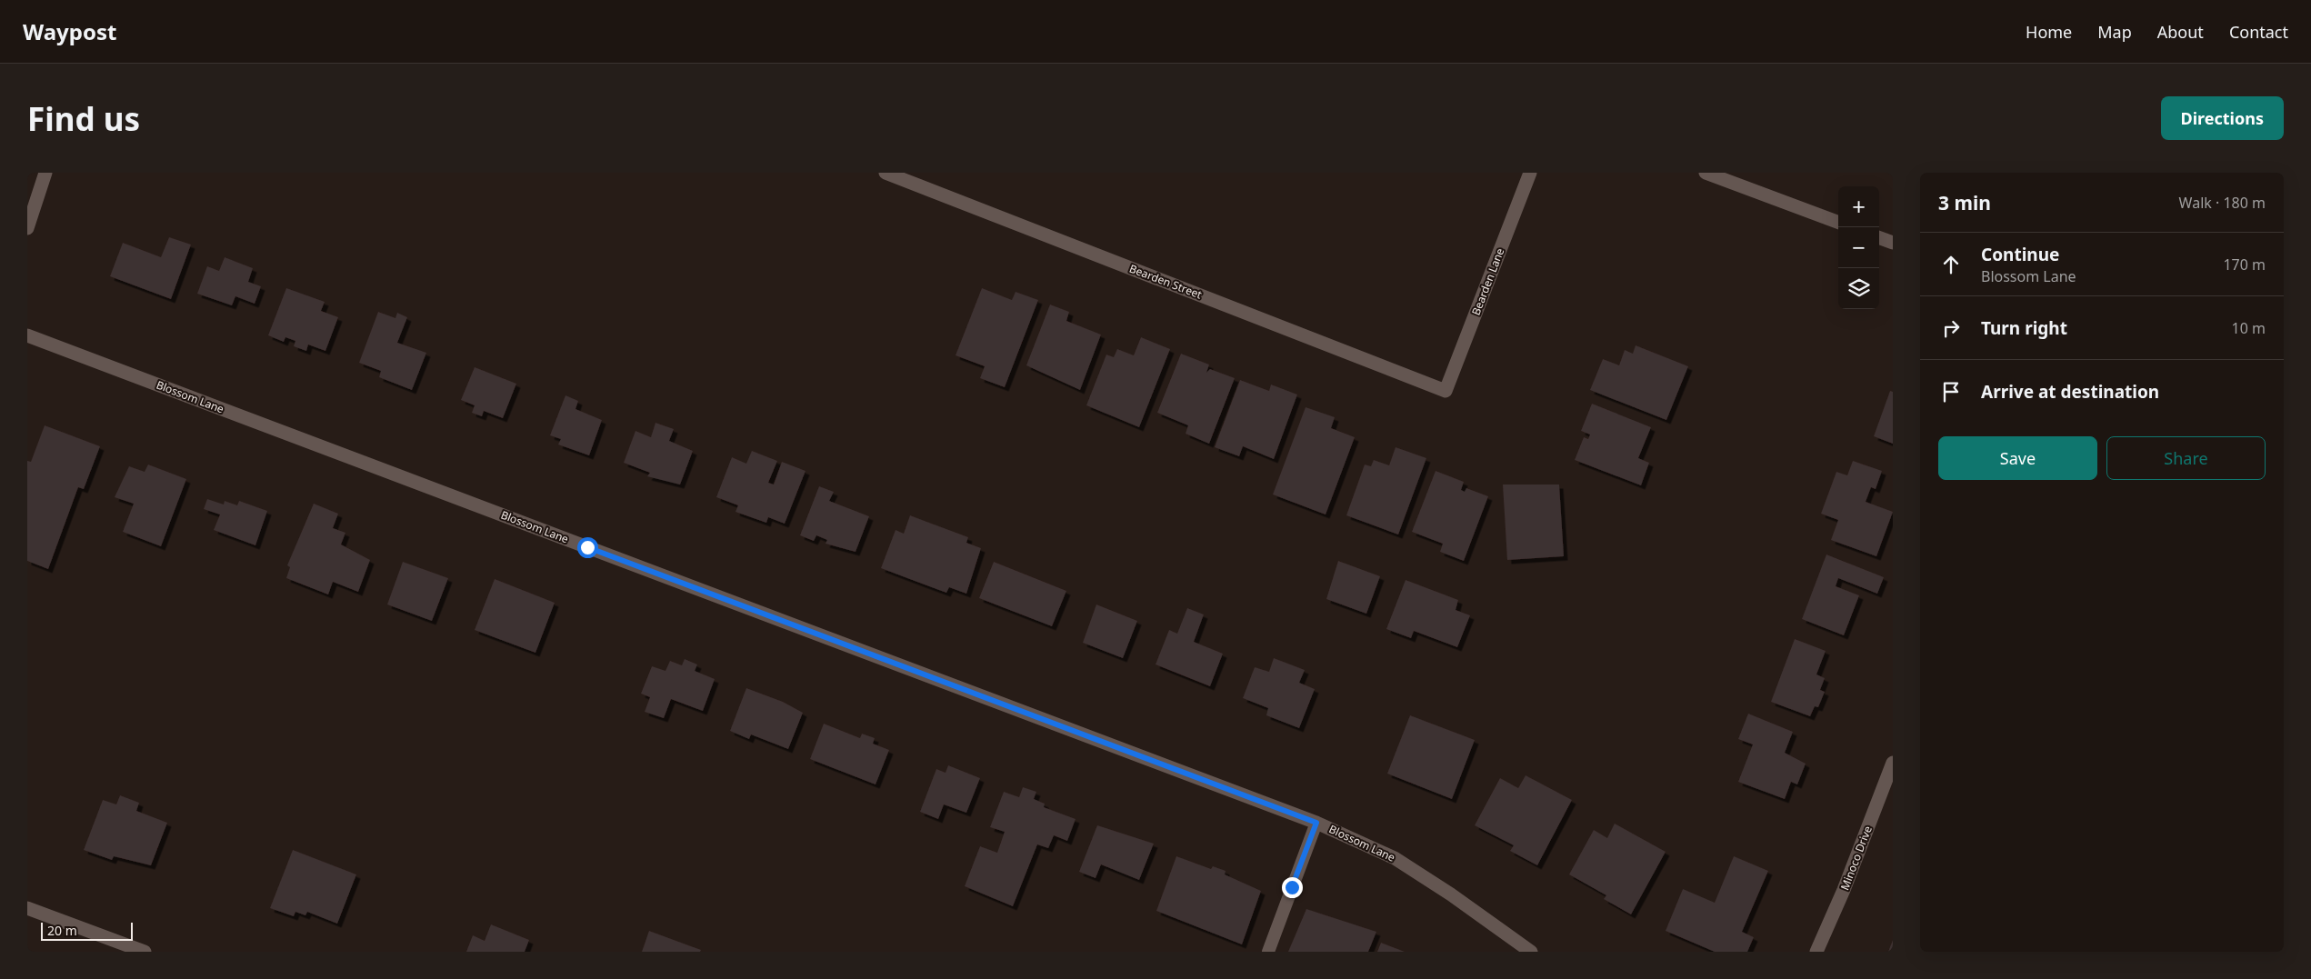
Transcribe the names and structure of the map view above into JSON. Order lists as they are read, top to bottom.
{
  "streets": {
    "street": [
      "Bearden Street",
      "Bearden Lane",
      "Blossom Lane",
      "Minoco Drive"
    ]
  },
  "crossings": [
    ["Bearden Street", "Bearden Lane"]
  ],
  "scale_bar": "20 m",
  "page": {
    "header": "Waypost",
    "nav": [
      "Home",
      "Map",
      "About",
      "Contact"
    ],
    "buttons": [
      "Directions",
      ["Save", "Share"]
    ],
    "title": "Find us",
    "heading": ["3 min", "Walk · 180 m"],
    "map_buttons": ["+", "−"],
    "list": [
      ["Continue", "Blossom Lane", "170 m"],
      ["Turn right", "10 m"],
      "Arrive at destination"
    ],
    "scale": "20 m"
  }
}
